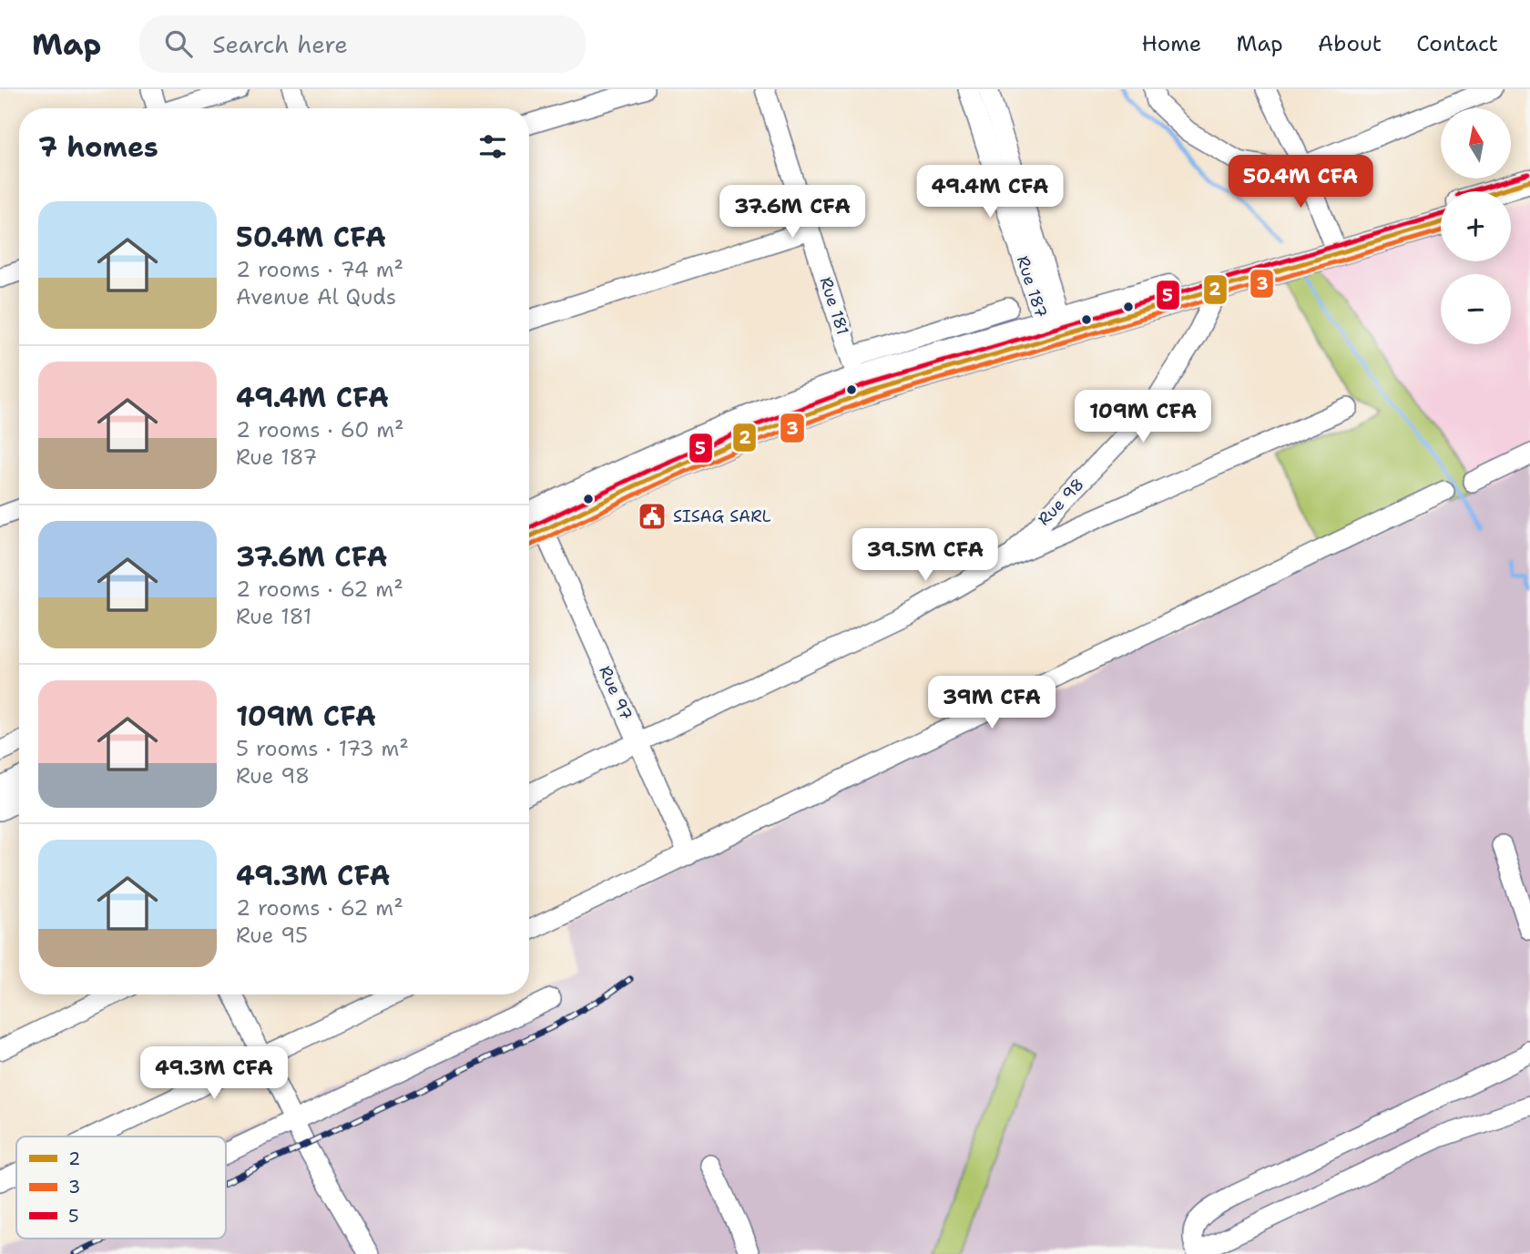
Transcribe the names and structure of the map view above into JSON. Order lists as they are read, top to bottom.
{
  "streets": {
    "street": [
      "Rue 187",
      "Rue 181",
      "Rue 98",
      "Rue 97"
    ]
  },
  "places": {
    "public building": ["SISAG SARL"]
  },
  "lines": ["transit line 5", "transit line 2", "transit line 3"],
  "legend": ["2", "3", "5"],
  "north": "top",
  "page": {
    "header": "Map",
    "search": "Search here",
    "nav": [
      "Home",
      "Map",
      "About",
      "Contact"
    ],
    "map_buttons": ["+", "−"],
    "heading": "7 homes",
    "price": [
      "50.4M CFA",
      "49.4M CFA",
      "37.6M CFA",
      "109M CFA",
      "39.5M CFA",
      "39M CFA",
      "49.3M CFA"
    ],
    "list": [
      {
        "name": "50.4M CFA",
        "note": "2 rooms · 74 m² · Avenue Al Quds"
      },
      {
        "name": "49.4M CFA",
        "note": "2 rooms · 60 m² · Rue 187"
      },
      {
        "name": "37.6M CFA",
        "note": "2 rooms · 62 m² · Rue 181"
      },
      {
        "name": "109M CFA",
        "note": "5 rooms · 173 m² · Rue 98"
      },
      {
        "name": "49.3M CFA",
        "note": "2 rooms · 62 m² · Rue 95"
      }
    ]
  }
}
